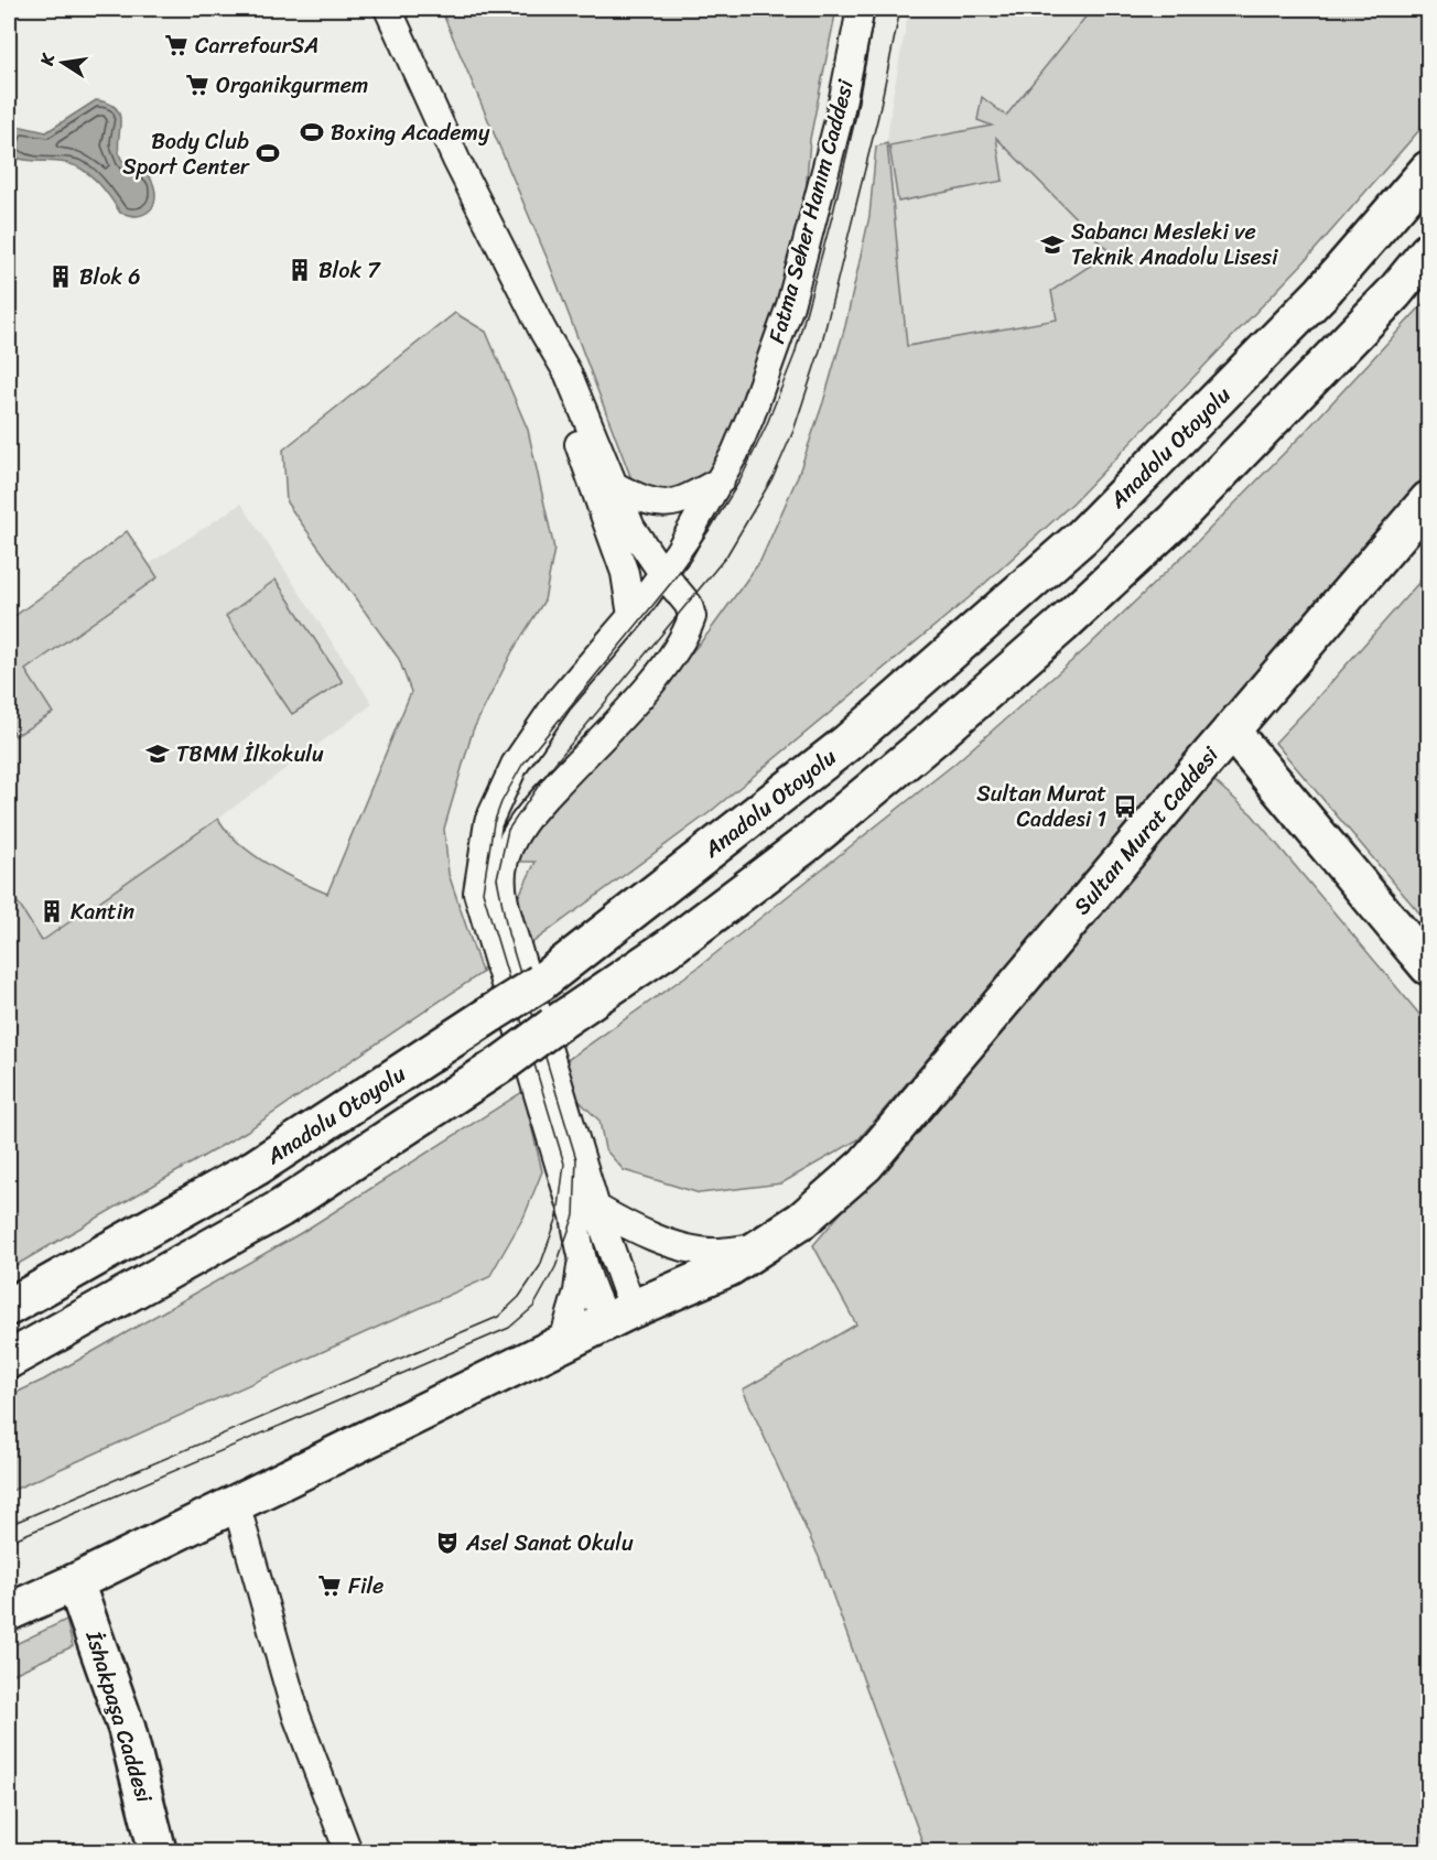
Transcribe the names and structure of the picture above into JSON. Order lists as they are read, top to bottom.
{
  "streets": {
    "main road": ["Anadolu Otoyolu", "Sultan Murat Caddesi", "İshakpaşa Caddesi"],
    "street": ["Fatma Seher Hanım Caddesi"]
  },
  "places": {
    "supermarket": ["CarrefourSA", "Organikgurmem", "File"],
    "sports": ["Boxing Academy", "Body Club Sport Center"],
    "school or university": ["Sabancı Mesleki ve Teknik Anadolu Lisesi", "TBMM İlkokulu"],
    "building": ["Blok 7", "Blok 6", "Kantin"],
    "bus stop": ["Sultan Murat Caddesi 1"],
    "theatre": ["Asel Sanat Okulu"]
  },
  "north": "left"
}
